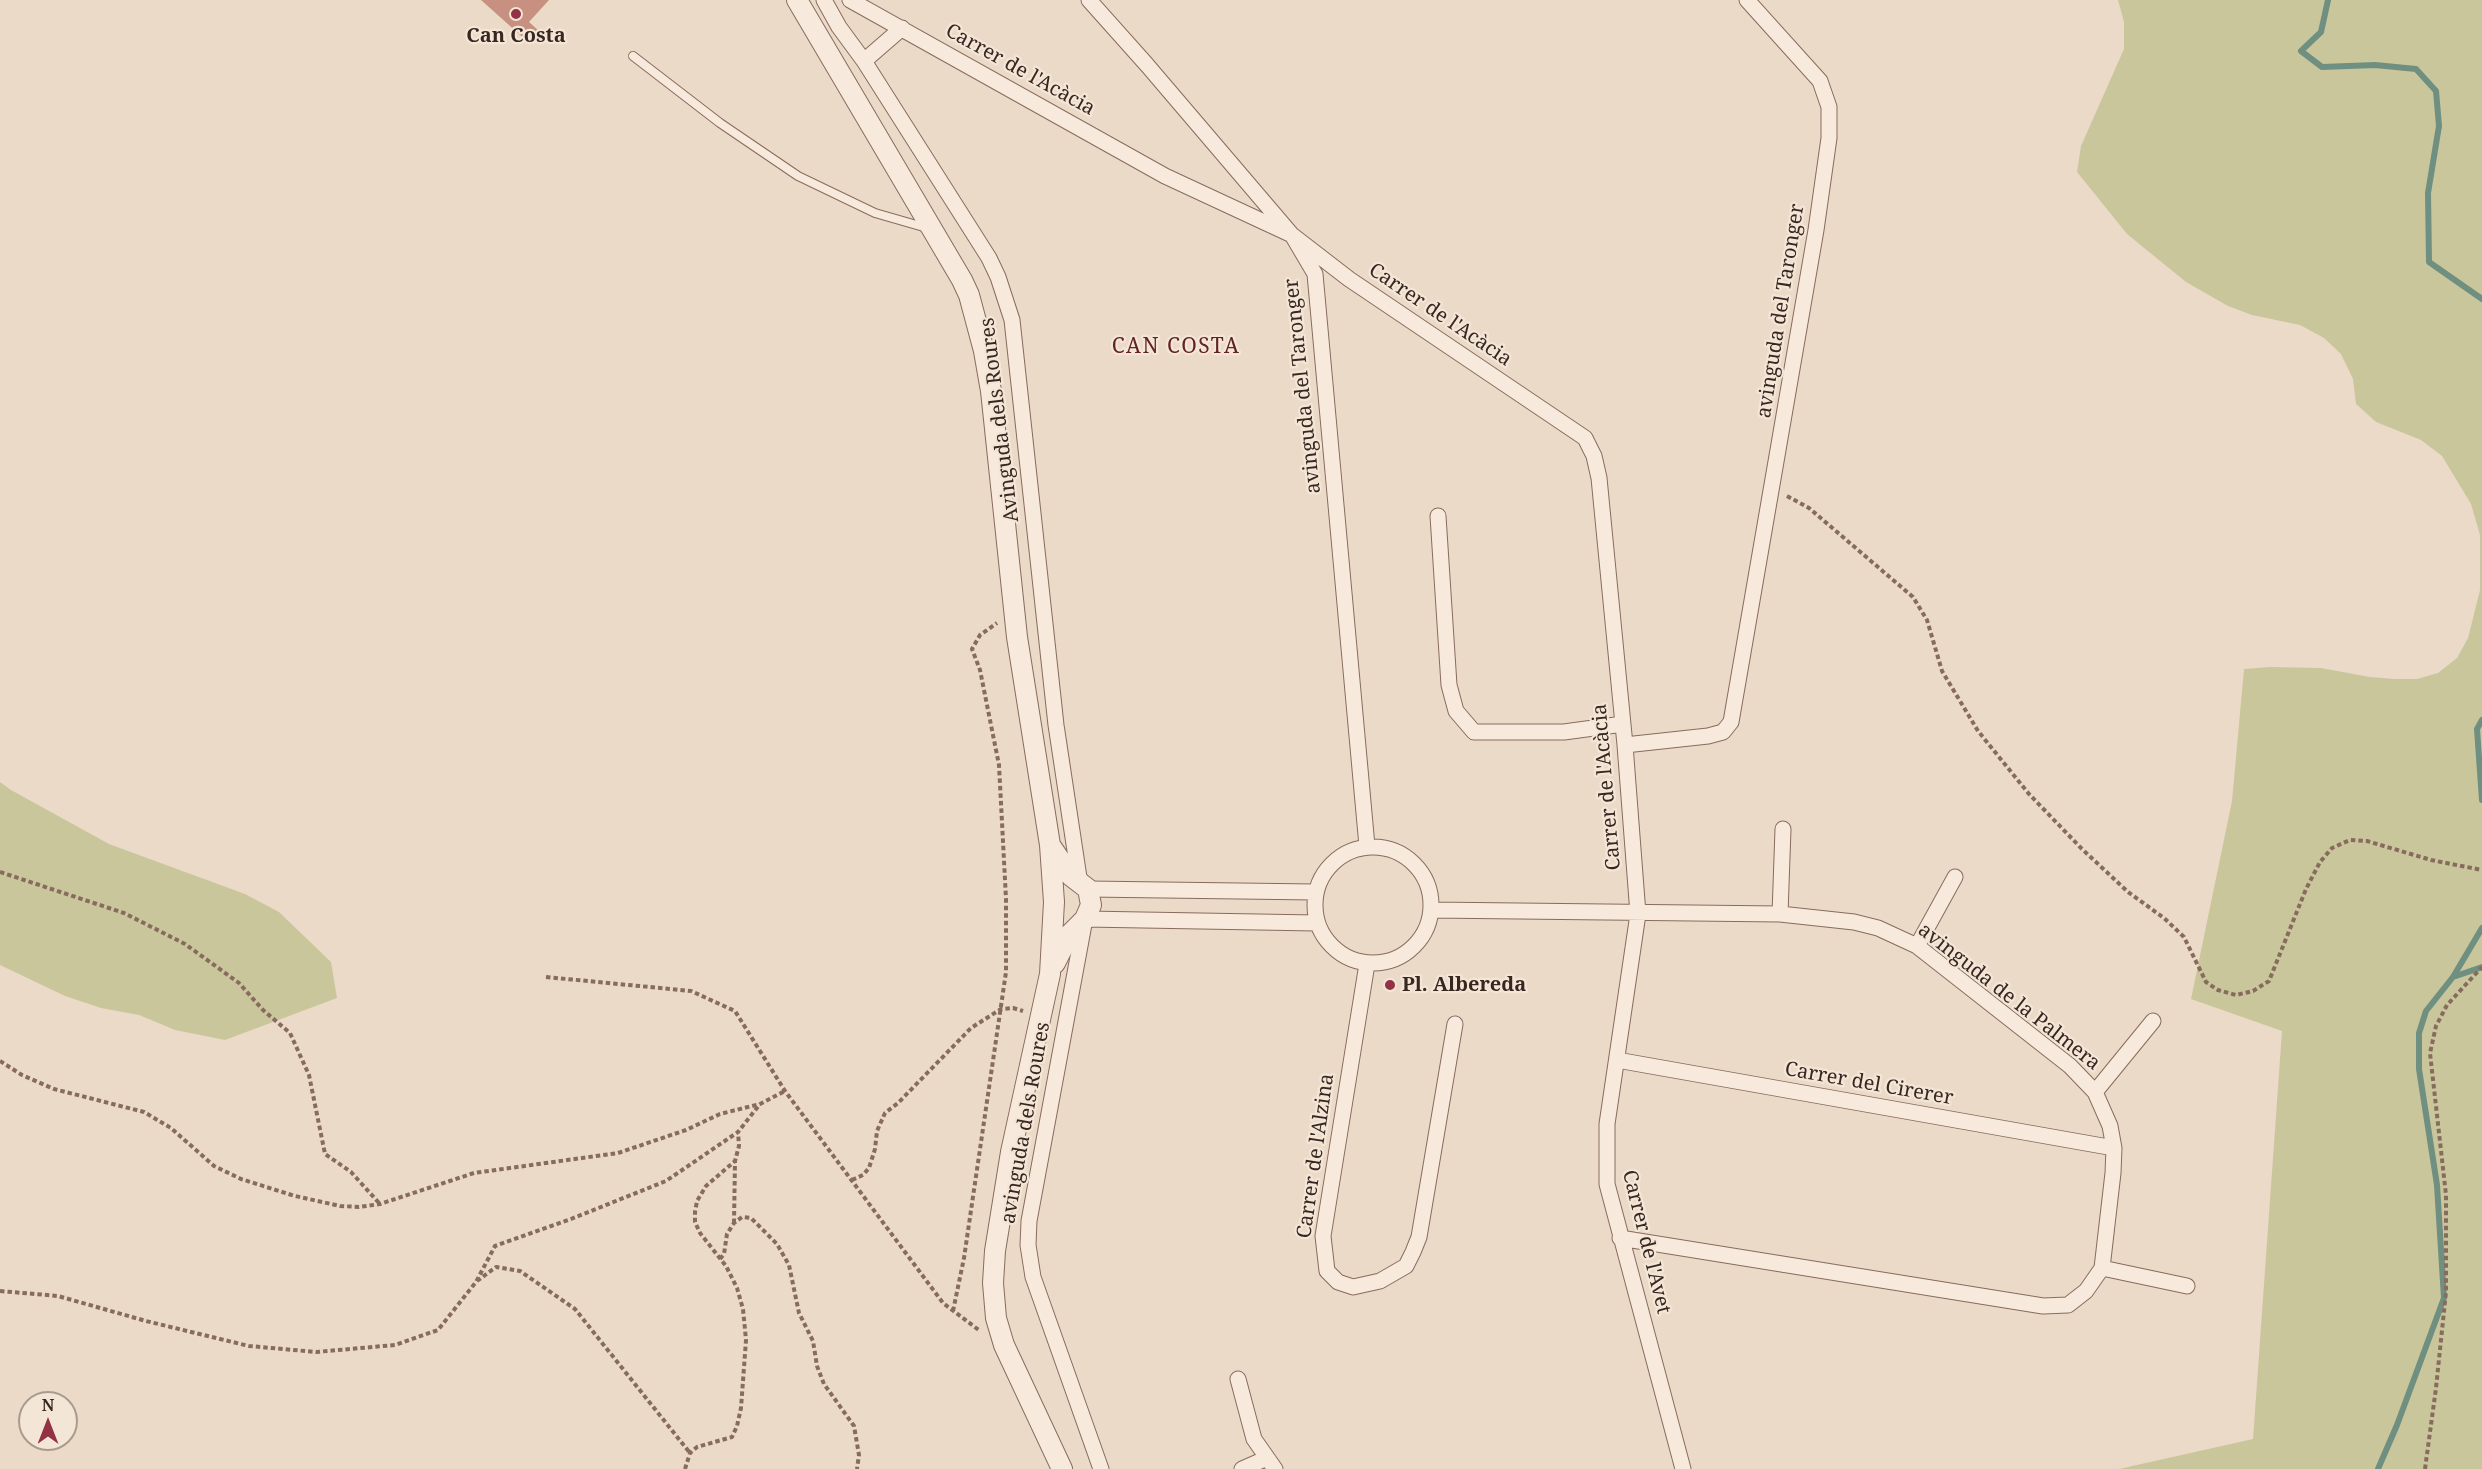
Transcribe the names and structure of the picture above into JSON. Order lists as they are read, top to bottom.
{
  "streets": {
    "street": [
      "Carrer de l'Acàcia",
      "avinguda del Taronger",
      "Avinguda dels Roures",
      "avinguda de la Palmera",
      "Carrer del Cirerer",
      "avinguda dels Roures",
      "Carrer de l'Alzina",
      "Carrer de l'Avet"
    ]
  },
  "crossings": [
    ["Carrer de l'Acàcia", "avinguda del Taronger"],
    ["Carrer de l'Acàcia", "avinguda de la Palmera"],
    ["Carrer de l'Acàcia", "Carrer de l'Avet"],
    ["avinguda del Taronger", "avinguda de la Palmera"],
    ["avinguda del Taronger", "Carrer de l'Alzina"],
    ["avinguda de la Palmera", "Carrer del Cirerer"],
    ["avinguda de la Palmera", "Carrer de l'Alzina"],
    ["avinguda de la Palmera", "Carrer de l'Avet"],
    ["Carrer del Cirerer", "Carrer de l'Avet"]
  ],
  "districts": ["CAN COSTA"],
  "places": ["Can Costa", "Pl. Albereda"],
  "north": "top"
}
